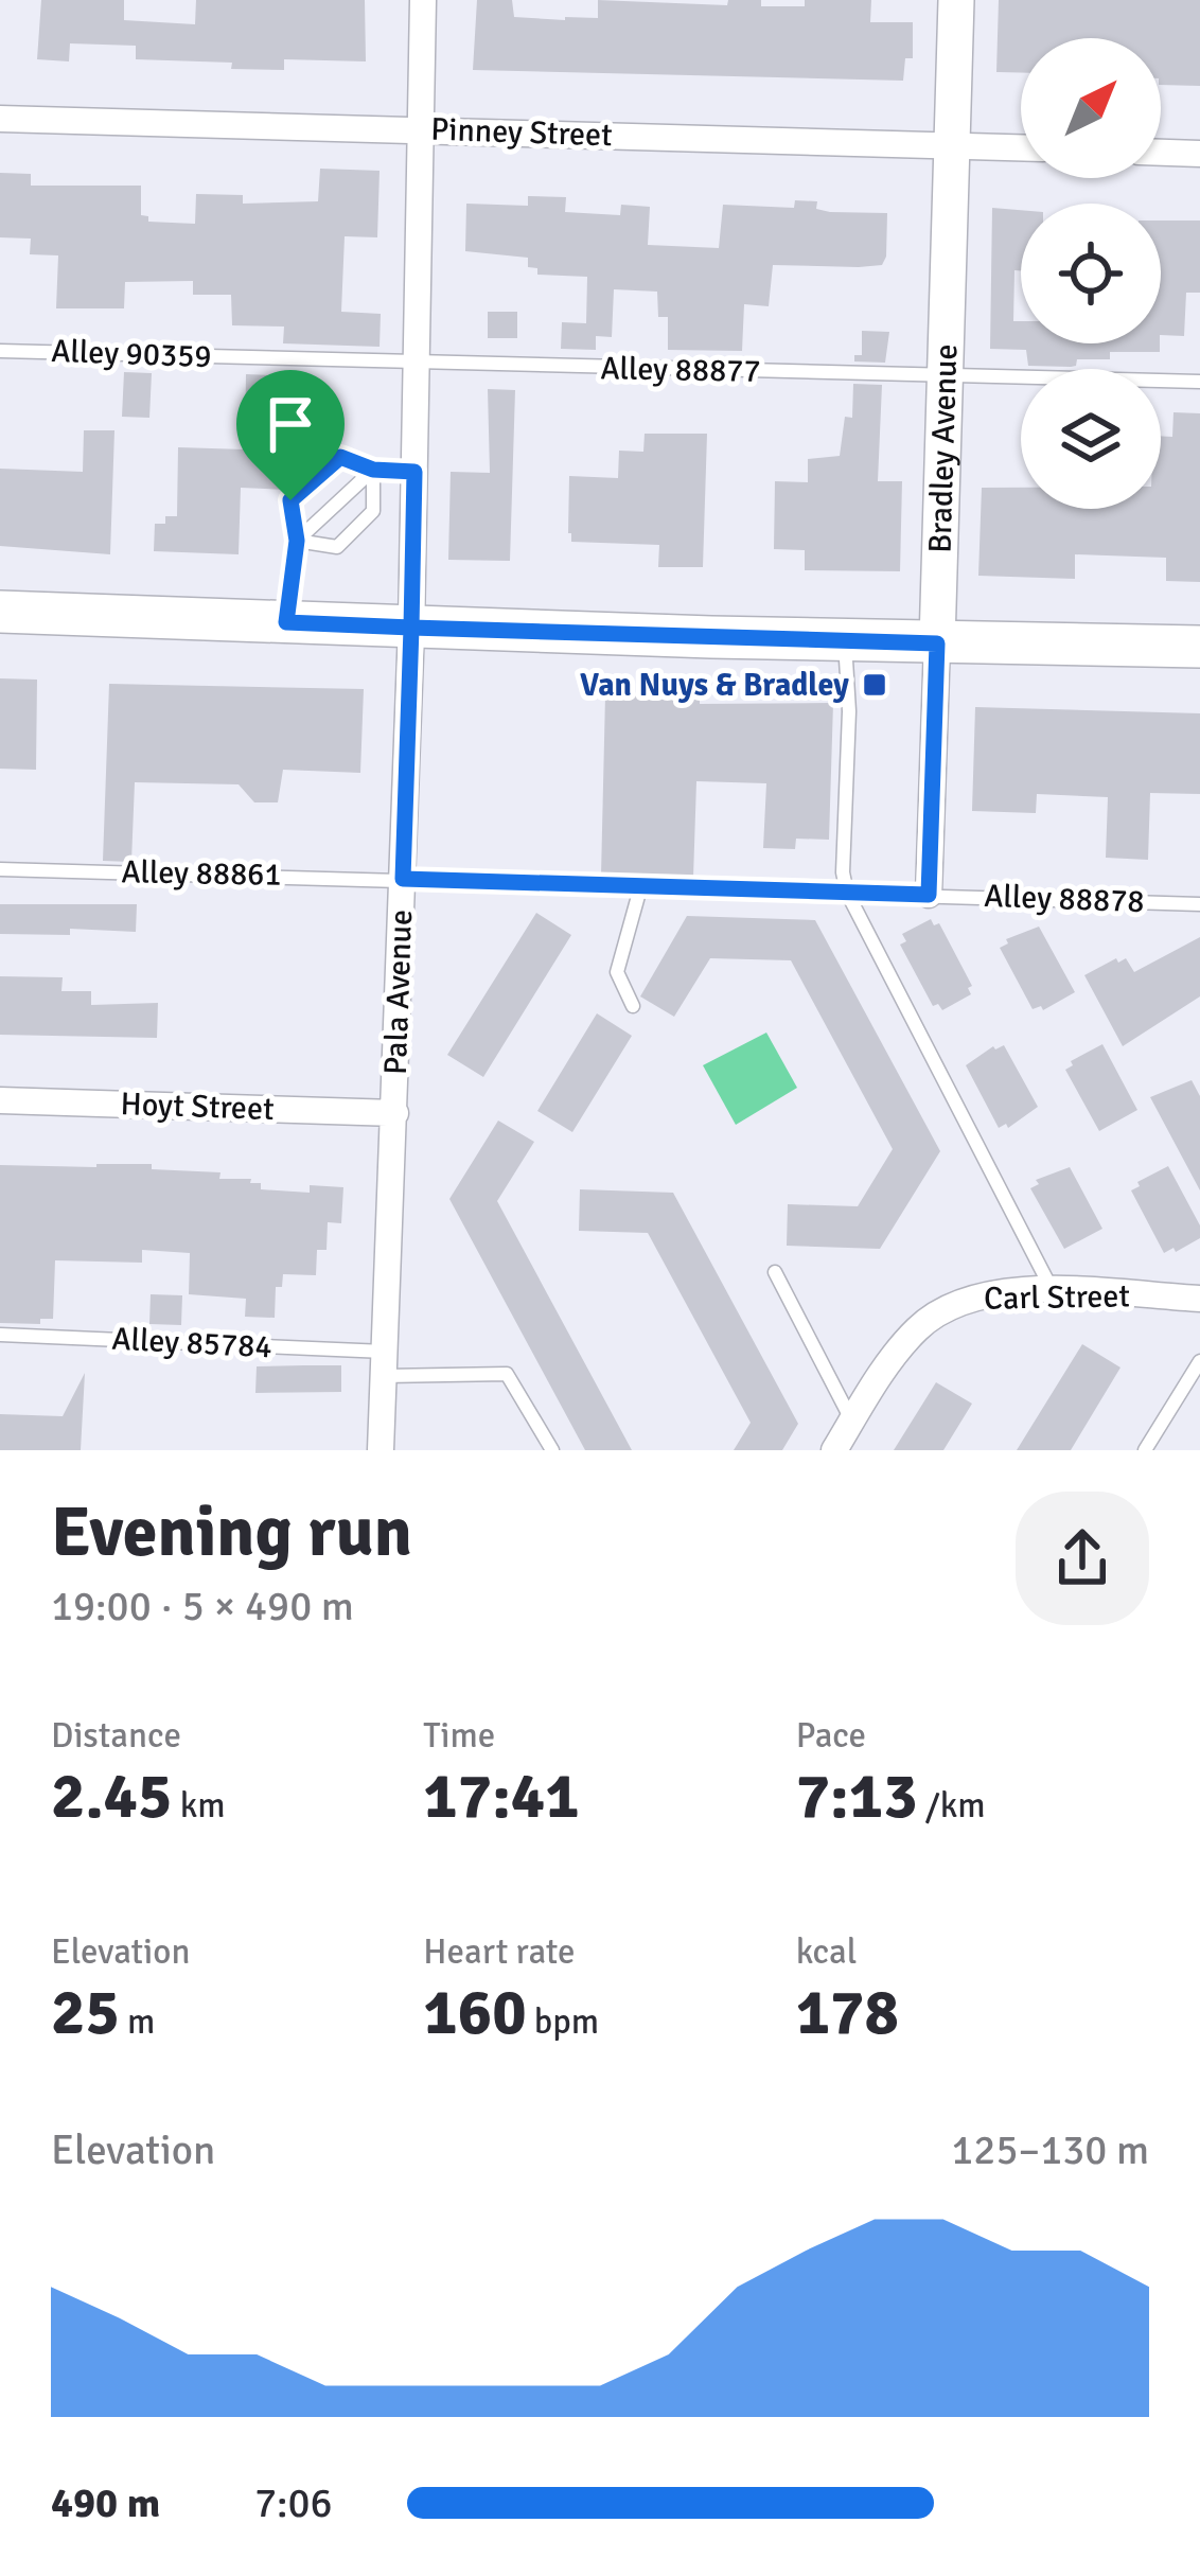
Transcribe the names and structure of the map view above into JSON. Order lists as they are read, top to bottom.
{
  "streets": {
    "street": [
      "Pinney Street",
      "Bradley Avenue",
      "Pala Avenue",
      "Hoyt Street",
      "Carl Street"
    ],
    "lane": [
      "Alley 90359",
      "Alley 88877",
      "Alley 88861",
      "Alley 88878",
      "Alley 85784"
    ]
  },
  "crossings": [
    ["Pinney Street", "Bradley Avenue"],
    ["Pinney Street", "Pala Avenue"],
    ["Alley 90359", "Alley 88877"],
    ["Alley 90359", "Pala Avenue"],
    ["Alley 88877", "Bradley Avenue"],
    ["Alley 88877", "Pala Avenue"],
    ["Bradley Avenue", "Alley 88878"],
    ["Alley 88861", "Alley 88878"],
    ["Alley 88861", "Pala Avenue"],
    ["Pala Avenue", "Hoyt Street"],
    ["Pala Avenue", "Alley 85784"]
  ],
  "places": {
    "transit": ["Van Nuys & Bradley"]
  },
  "north": "top right",
  "page": {
    "heading": ["Evening run", "19:00 · 5 × 490 m"],
    "stats": [
      ["Distance", "2.45 km"],
      ["Time", "17:41"],
      ["Pace", "7:13 /km"],
      ["Elevation", "25 m"],
      ["Heart rate", "160 bpm"],
      ["kcal", "178"]
    ],
    "chart": ["Elevation", "125–130 m"],
    "list": [
      {
        "name": "490 m",
        "note": "7:06"
      }
    ]
  }
}
